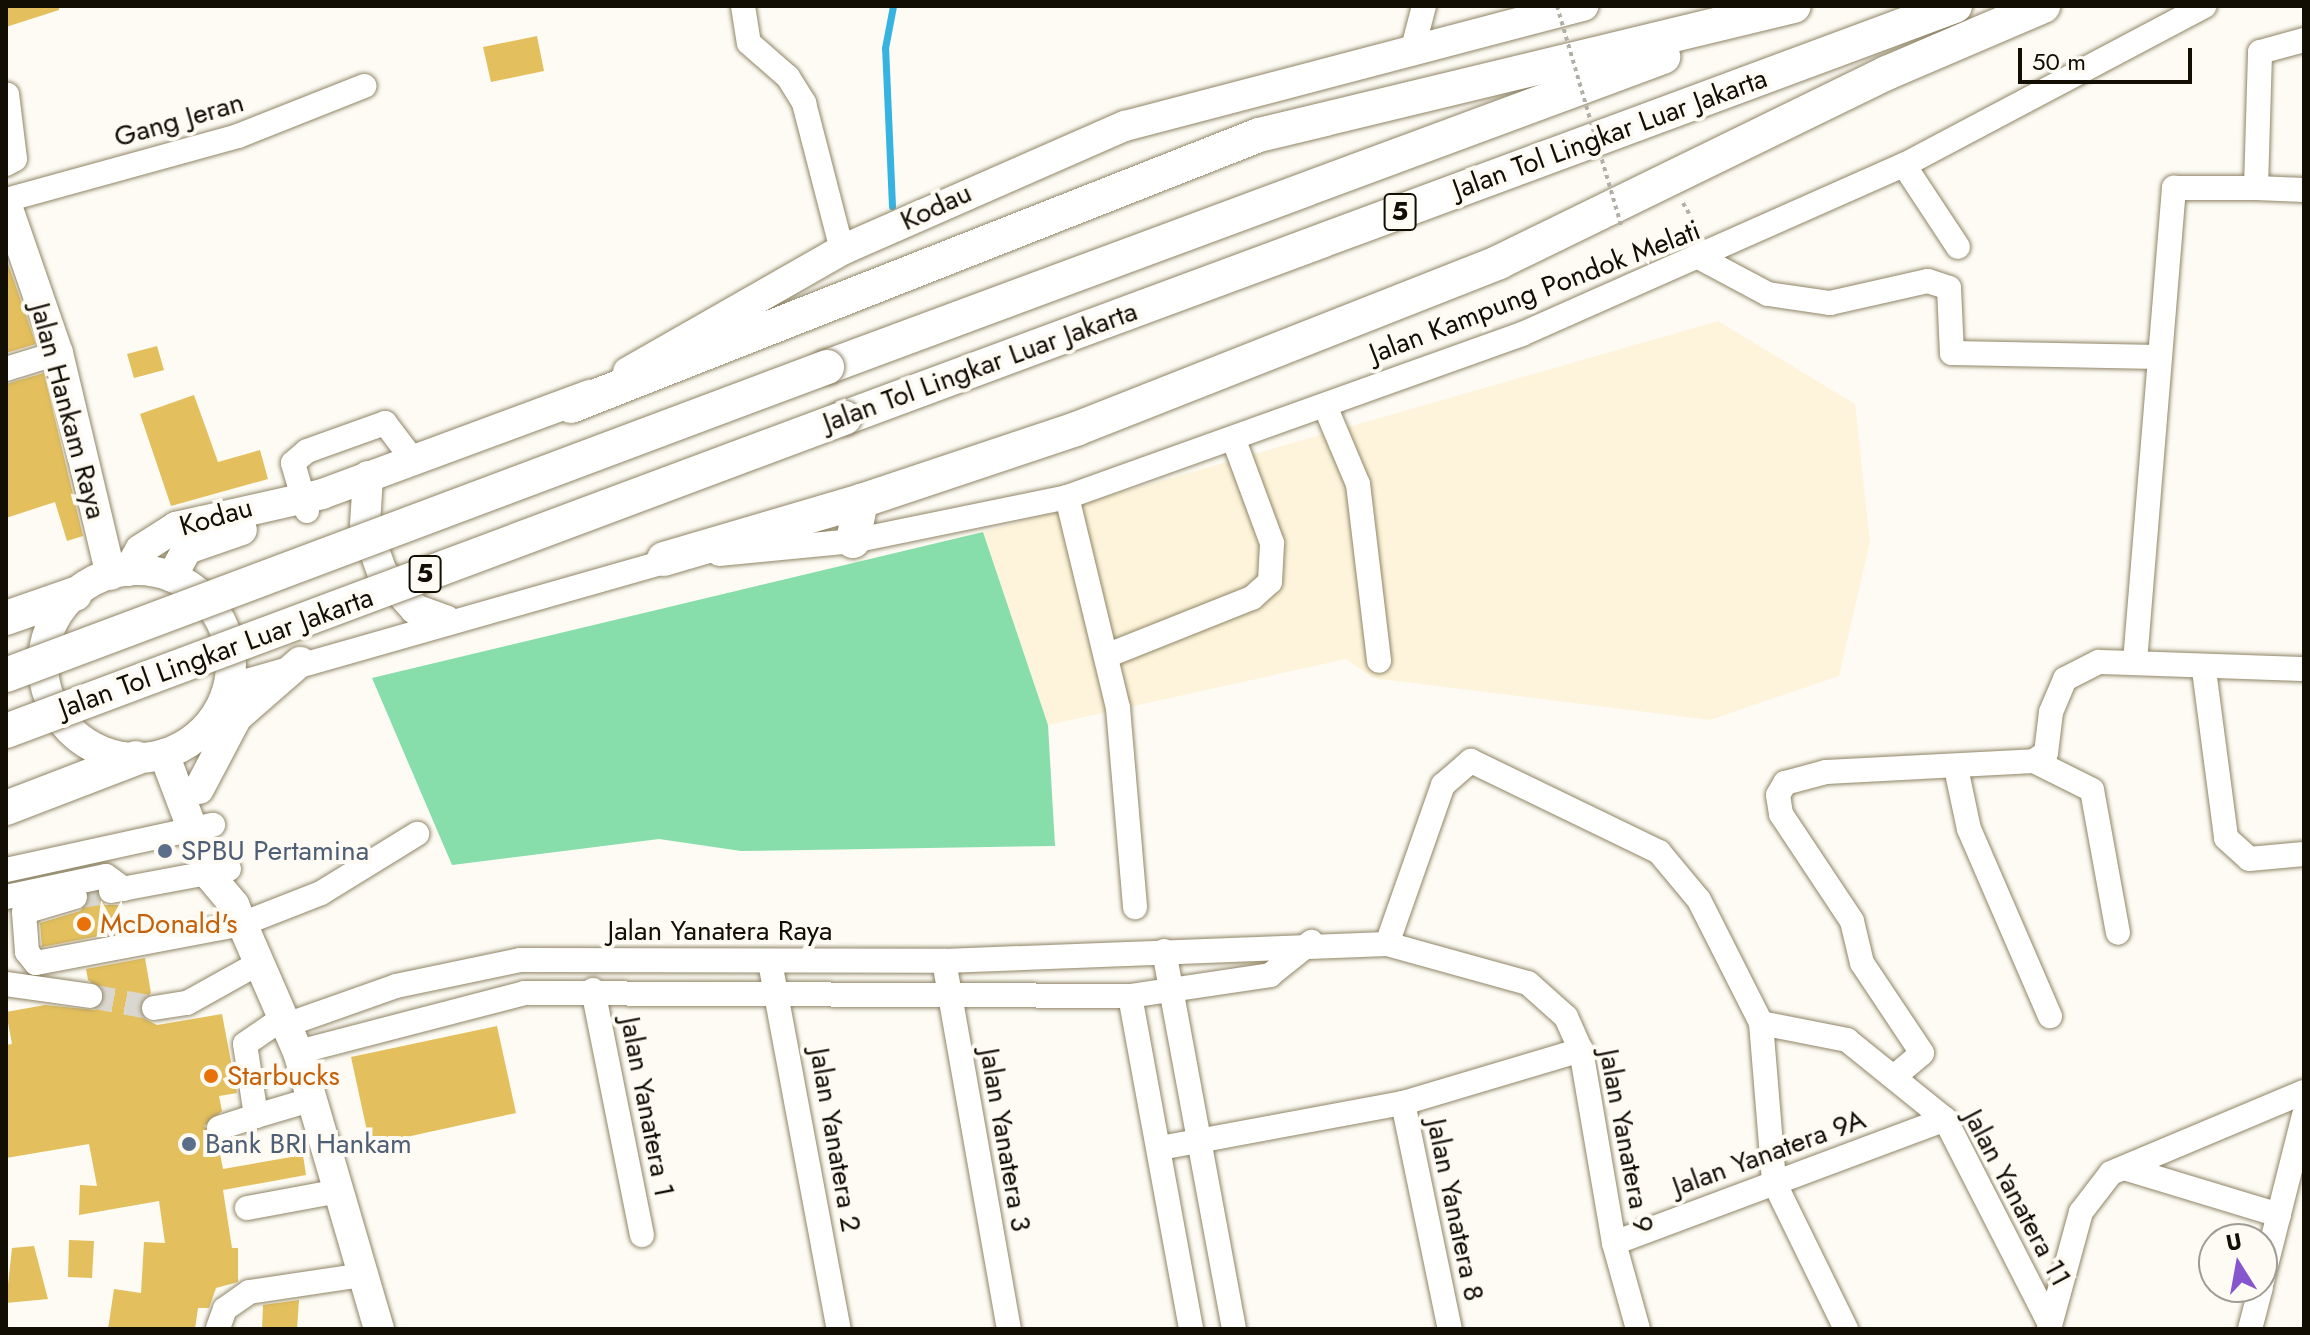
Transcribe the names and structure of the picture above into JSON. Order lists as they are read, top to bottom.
{
  "streets": {
    "highway": ["Jalan Tol Lingkar Luar Jakarta", "5"],
    "main road": ["Kodau", "Jalan Hankam Raya"],
    "street": [
      "Gang Jeran",
      "Jalan Kampung Pondok Melati",
      "Jalan Yanatera Raya",
      "Jalan Yanatera 1",
      "Jalan Yanatera 2",
      "Jalan Yanatera 3",
      "Jalan Yanatera 9",
      "Jalan Yanatera 9A",
      "Jalan Yanatera 11",
      "Jalan Yanatera 8"
    ]
  },
  "crossings": [
    ["Gang Jeran", "Jalan Hankam Raya"],
    ["Kodau", "Jalan Kampung Pondok Melati"],
    ["Kodau", "Jalan Hankam Raya"],
    ["Jalan Kampung Pondok Melati", "Jalan Hankam Raya"],
    ["Jalan Yanatera Raya", "Jalan Yanatera 2"],
    ["Jalan Yanatera Raya", "Jalan Yanatera 3"],
    ["Jalan Yanatera Raya", "Jalan Yanatera 9"],
    ["Jalan Yanatera 9", "Jalan Yanatera 9A"],
    ["Jalan Yanatera 9A", "Jalan Yanatera 11"]
  ],
  "places": [
    "SPBU Pertamina",
    "McDonald's",
    "Starbucks",
    "Bank BRI Hankam"
  ],
  "scale_bar": "50 m",
  "north": "top"
}
